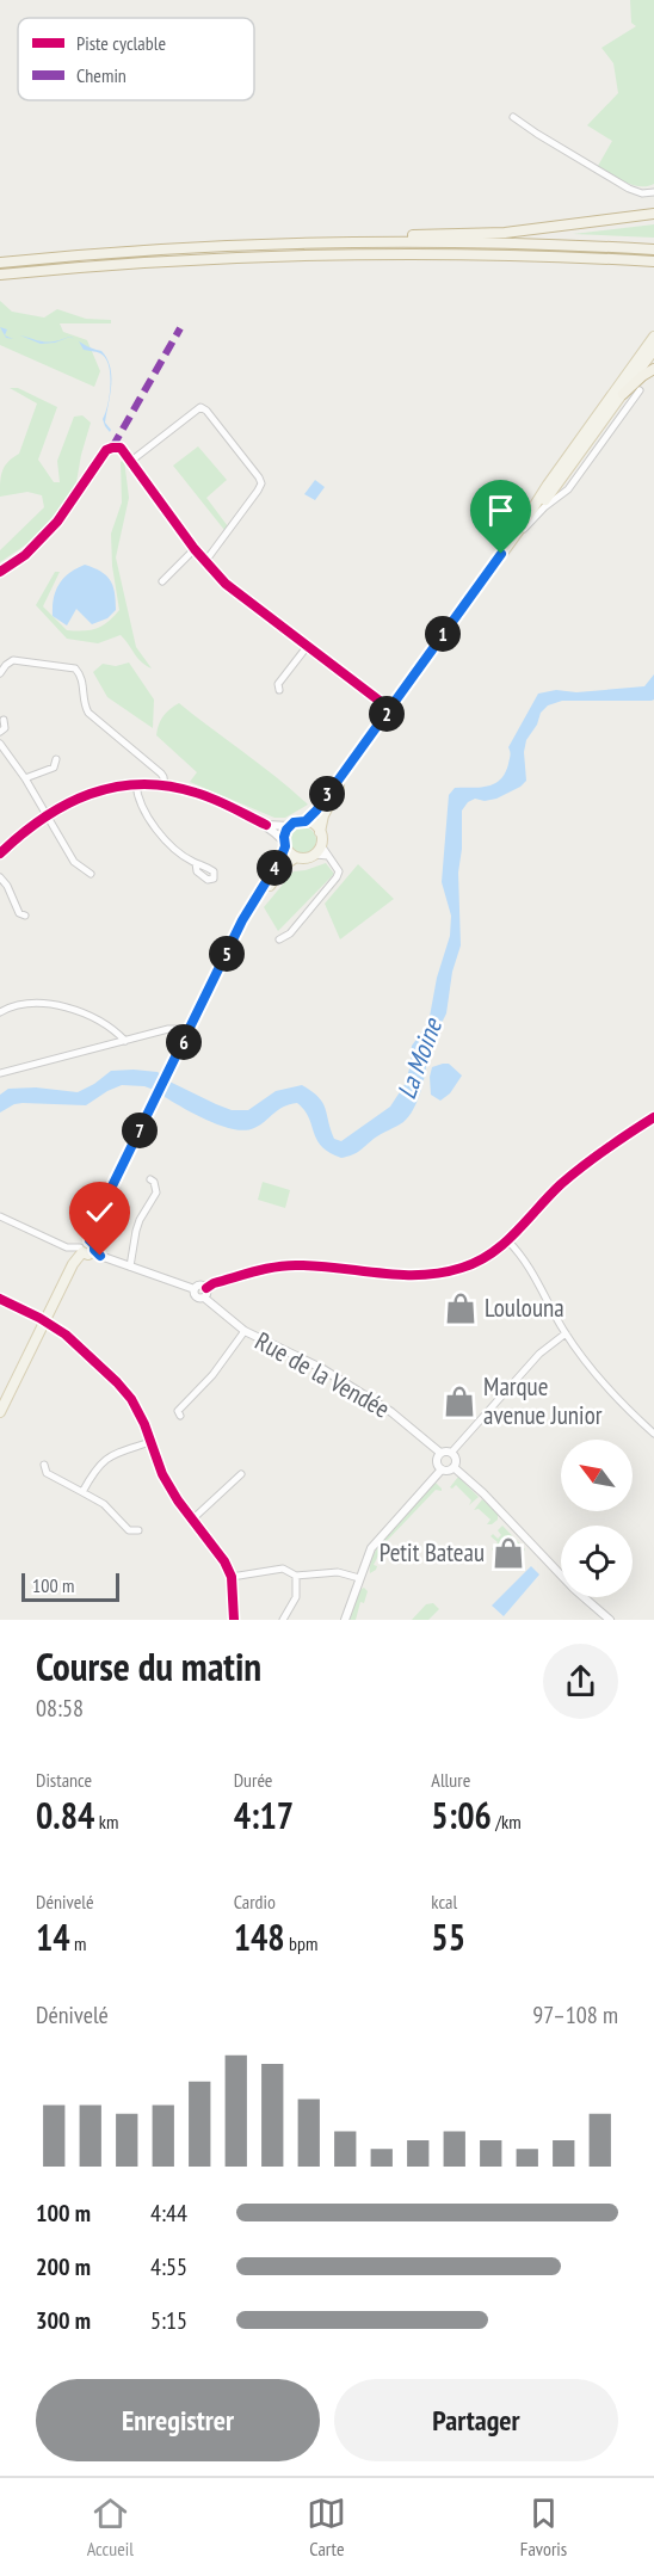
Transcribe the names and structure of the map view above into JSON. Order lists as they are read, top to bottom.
{
  "streets": {
    "street": ["Rue de la Vendée"]
  },
  "water": ["La Moine"],
  "places": {
    "shop": ["Loulouna", "Marque avenue Junior", "Petit Bateau"]
  },
  "legend": ["Piste cyclable", "Chemin"],
  "scale_bar": "100 m",
  "north": "top left",
  "page": {
    "pins": [
      "1",
      "2",
      "3",
      "4",
      "5",
      "6",
      "7"
    ],
    "scale": "100 m",
    "heading": ["Course du matin", "08:58"],
    "stats": [
      ["Distance", "0.84 km"],
      ["Durée", "4:17"],
      ["Allure", "5:06 /km"],
      ["Dénivelé", "14 m"],
      ["Cardio", "148 bpm"],
      ["kcal", "55"]
    ],
    "chart": ["Dénivelé", "97–108 m"],
    "list": [
      {
        "name": "100 m",
        "note": "4:44"
      },
      {
        "name": "200 m",
        "note": "4:55"
      },
      {
        "name": "300 m",
        "note": "5:15"
      }
    ],
    "buttons": ["Enregistrer", "Partager"],
    "tabs": ["Accueil", "Carte", "Favoris"]
  }
}
